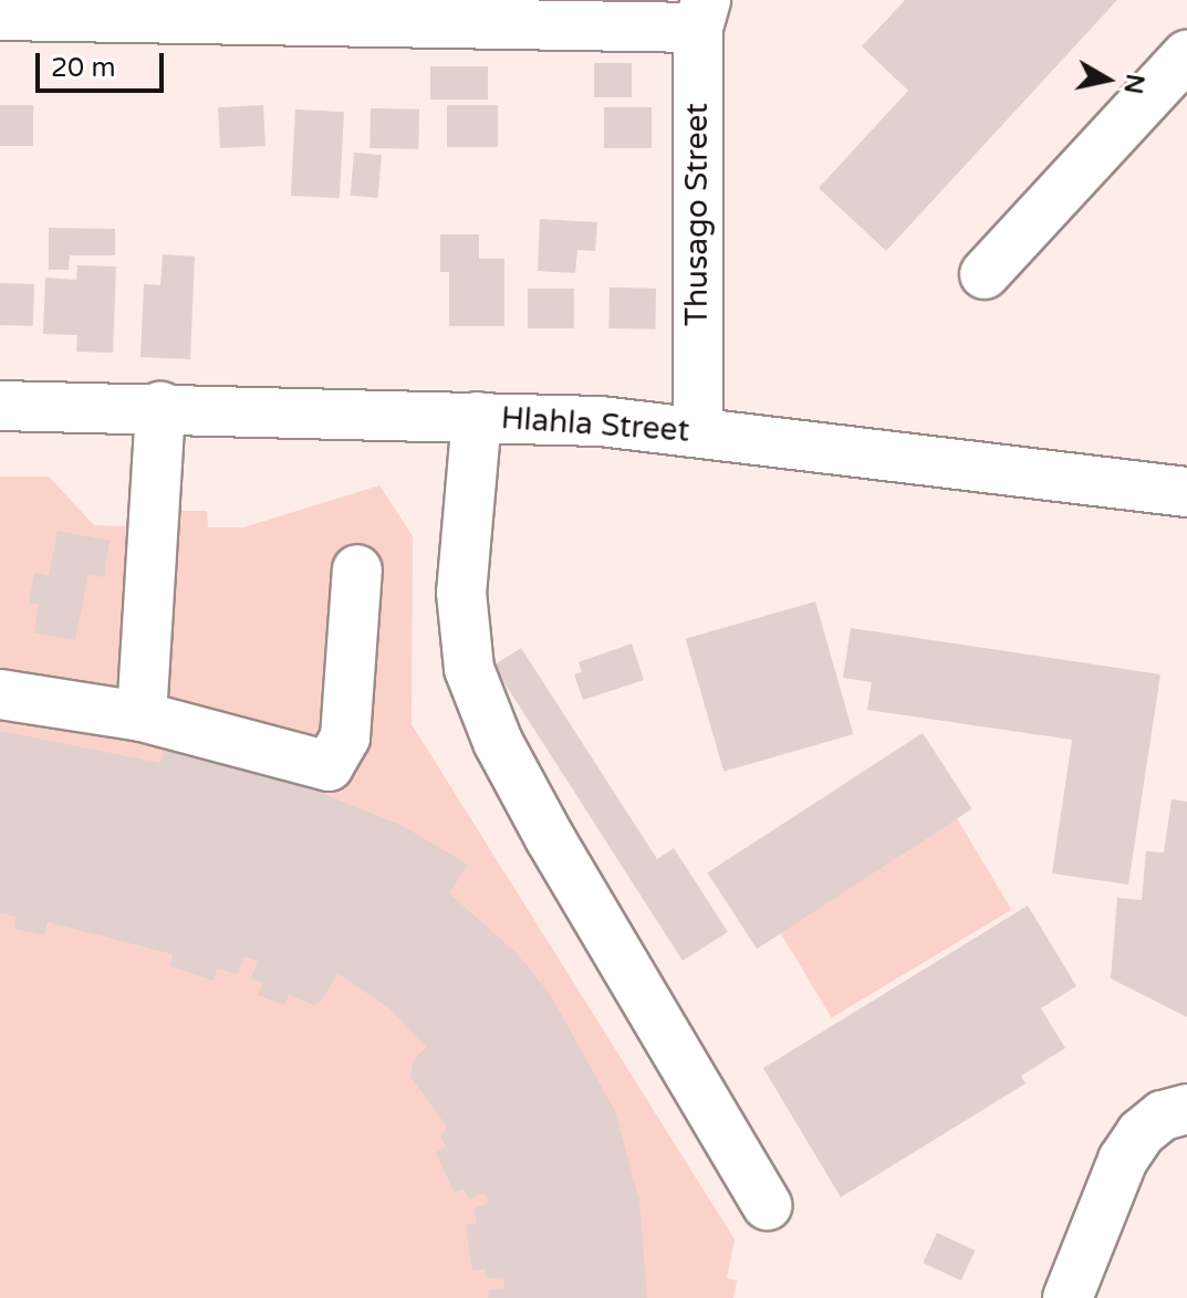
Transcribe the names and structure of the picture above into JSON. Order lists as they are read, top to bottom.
{
  "streets": {
    "street": ["Thusago Street", "Hlahla Street"]
  },
  "crossings": [
    ["Thusago Street", "Hlahla Street"]
  ],
  "scale_bar": "20 m",
  "north": "right"
}
